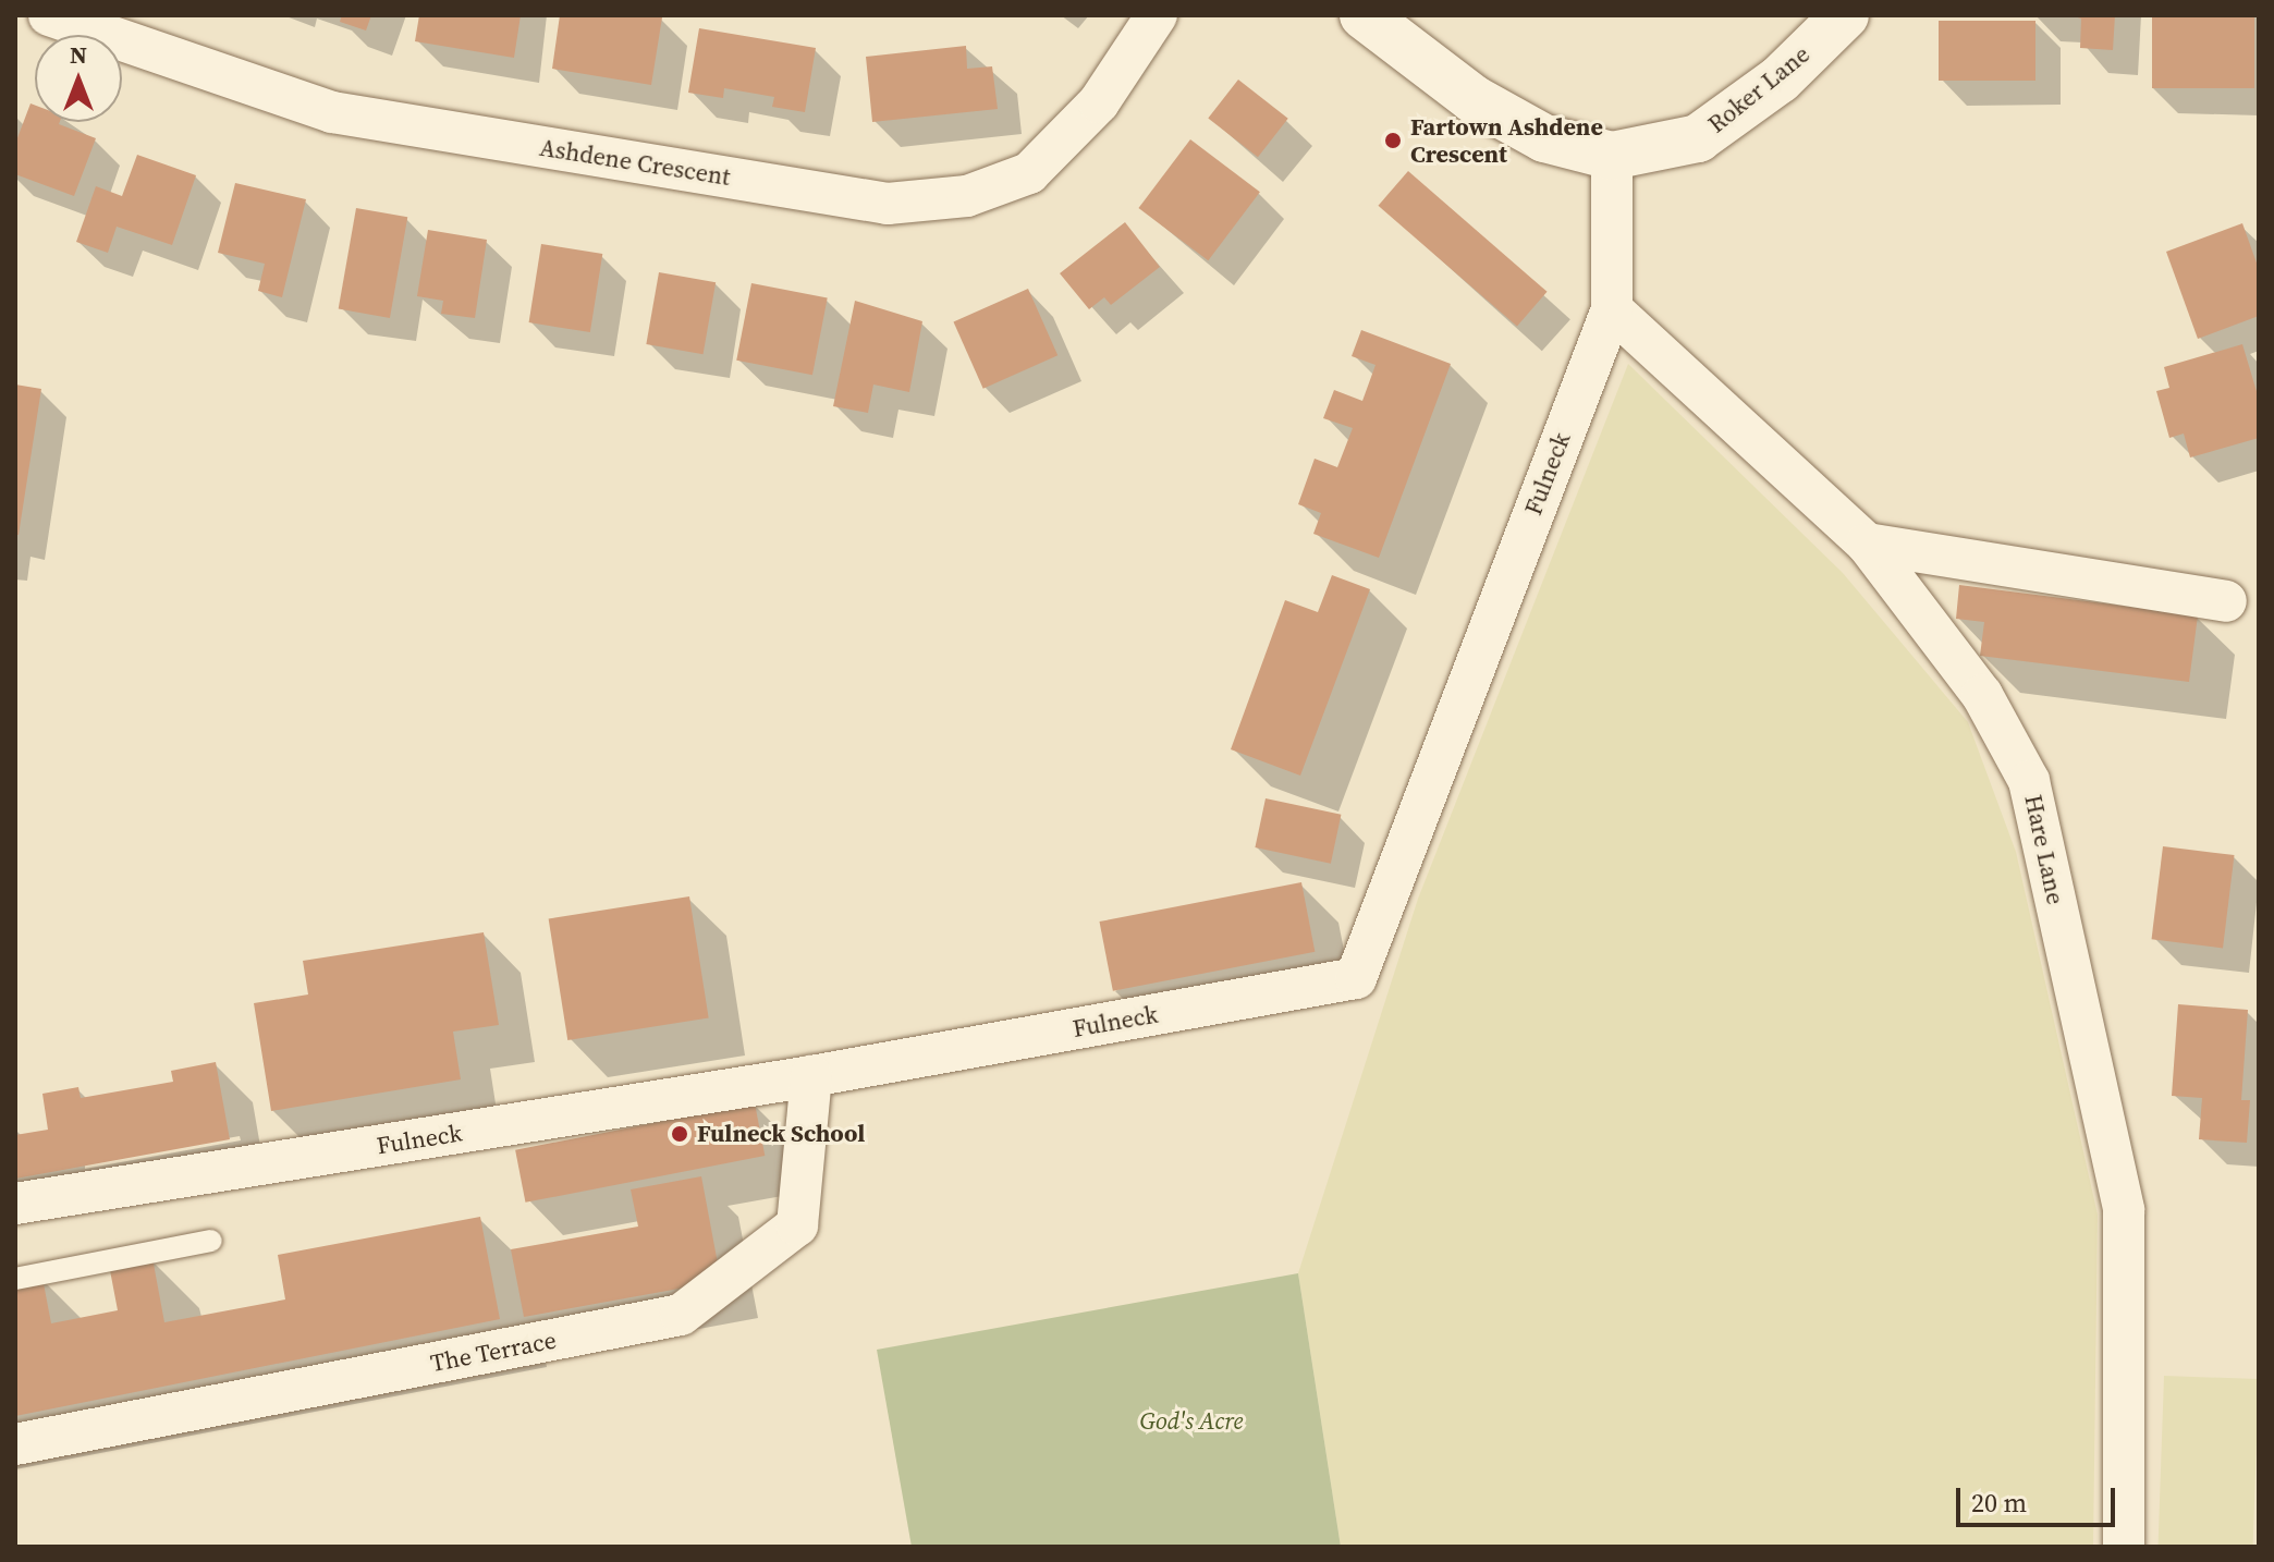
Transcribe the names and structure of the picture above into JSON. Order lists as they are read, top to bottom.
{
  "streets": {
    "street": [
      "Roker Lane",
      "Ashdene Crescent",
      "Fulneck",
      "Hare Lane",
      "The Terrace"
    ]
  },
  "crossings": [
    ["Roker Lane", "Fulneck"],
    ["Fulneck", "Hare Lane"],
    ["Fulneck", "The Terrace"]
  ],
  "parks": ["God's Acre"],
  "places": ["Fartown Ashdene Crescent", "Fulneck School"],
  "scale_bar": "20 m",
  "north": "top"
}
